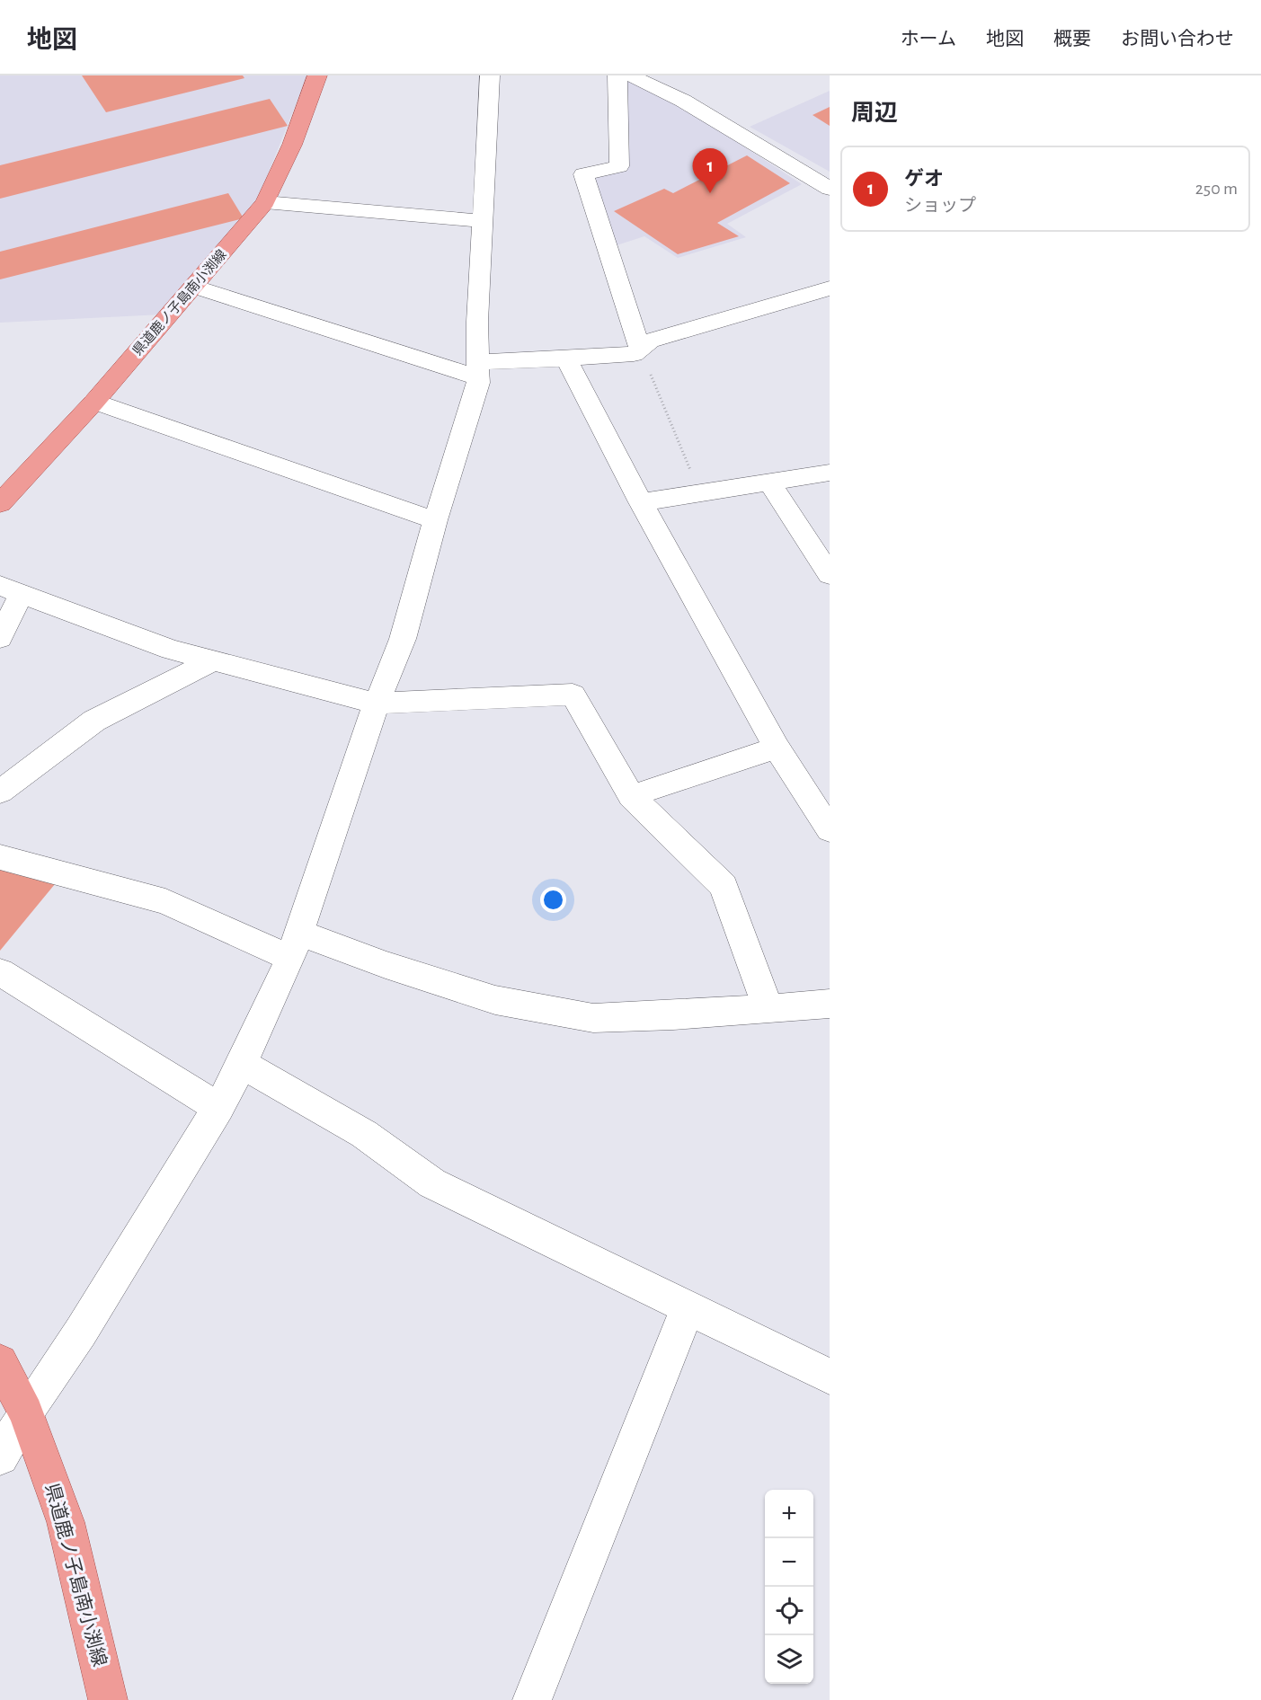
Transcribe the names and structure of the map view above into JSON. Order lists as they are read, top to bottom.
{
  "streets": {
    "main road": ["県道鹿ノ子島南小渕線"]
  },
  "page": {
    "header": "地図",
    "nav": [
      "ホーム",
      "地図",
      "概要",
      "お問い合わせ"
    ],
    "heading": "周辺",
    "list": [
      {
        "mark": "1",
        "name": "ゲオ",
        "note": "ショップ",
        "value": "250 m"
      }
    ],
    "pins": "1",
    "map_buttons": ["+", "−"]
  }
}
